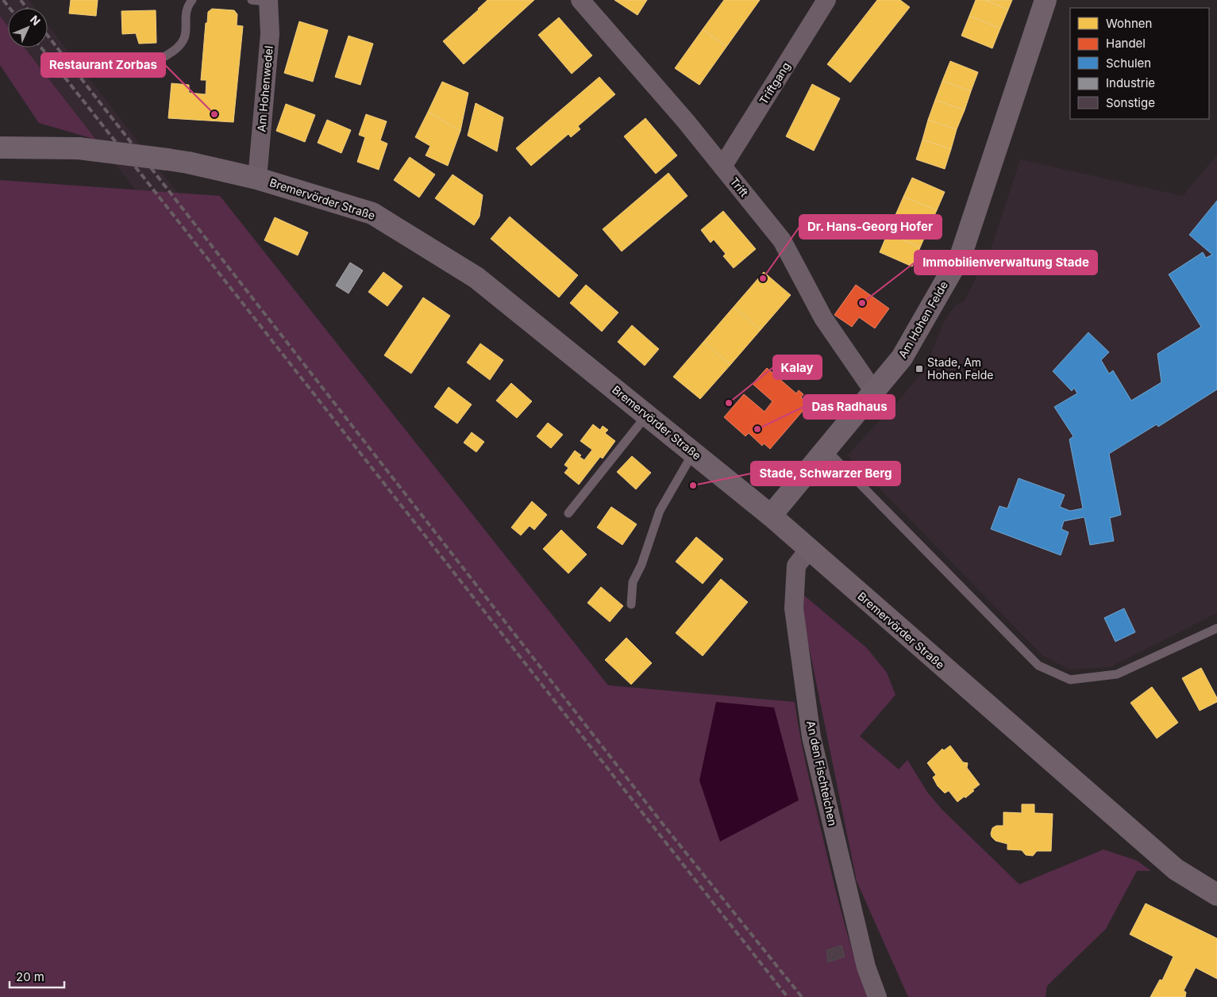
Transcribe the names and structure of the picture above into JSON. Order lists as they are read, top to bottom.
{
  "streets": {
    "main road": ["Bremervörder Straße", "Am Hohen Felde"],
    "street": [
      "Triftgang",
      "Am Hohenwedel",
      "Trift",
      "An den Fischteichen"
    ]
  },
  "crossings": [
    ["Triftgang", "Trift"],
    ["Am Hohenwedel", "Bremervörder Straße"],
    ["Trift", "Am Hohen Felde"],
    ["Bremervörder Straße", "Am Hohen Felde"],
    ["Bremervörder Straße", "An den Fischteichen"]
  ],
  "places": {
    "other": [
      "Restaurant Zorbas",
      "Dr. Hans-Georg Hofer",
      "Immobilienverwaltung Stade",
      "Kalay",
      "Das Radhaus",
      "Stade, Schwarzer Berg"
    ],
    "transit": ["Stade, Am Hohen Felde"]
  },
  "legend": [
    "Wohnen",
    "Handel",
    "Schulen",
    "Industrie",
    "Sonstige"
  ],
  "scale_bar": "20 m",
  "north": "top right"
}
